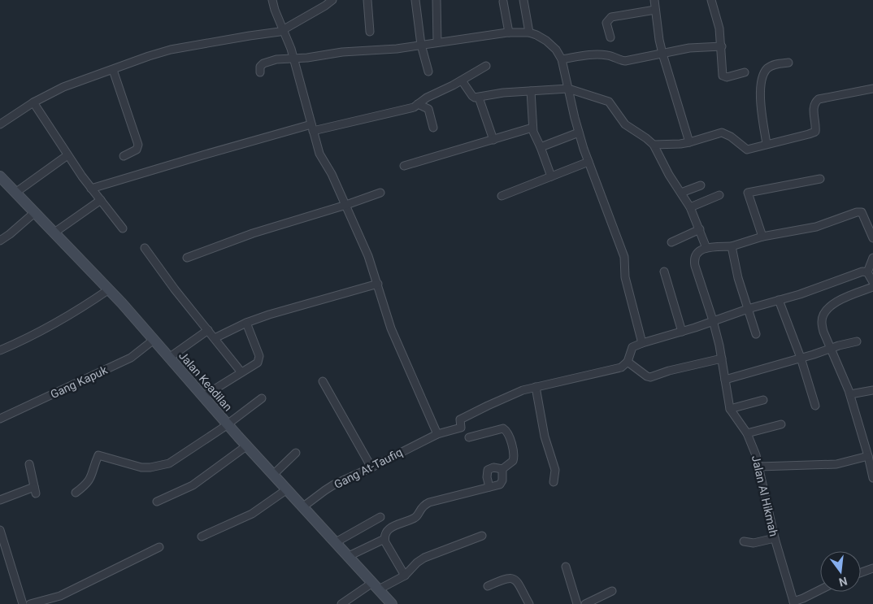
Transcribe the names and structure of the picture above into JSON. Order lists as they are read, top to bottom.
{
  "streets": {
    "main road": ["Jalan Keadilan"],
    "street": ["Gang Kapuk", "Gang At-Taufiq", "Jalan Al Hikmah"]
  },
  "crossings": [
    ["Jalan Keadilan", "Gang Kapuk"],
    ["Jalan Keadilan", "Gang At-Taufiq"]
  ],
  "north": "bottom"
}
